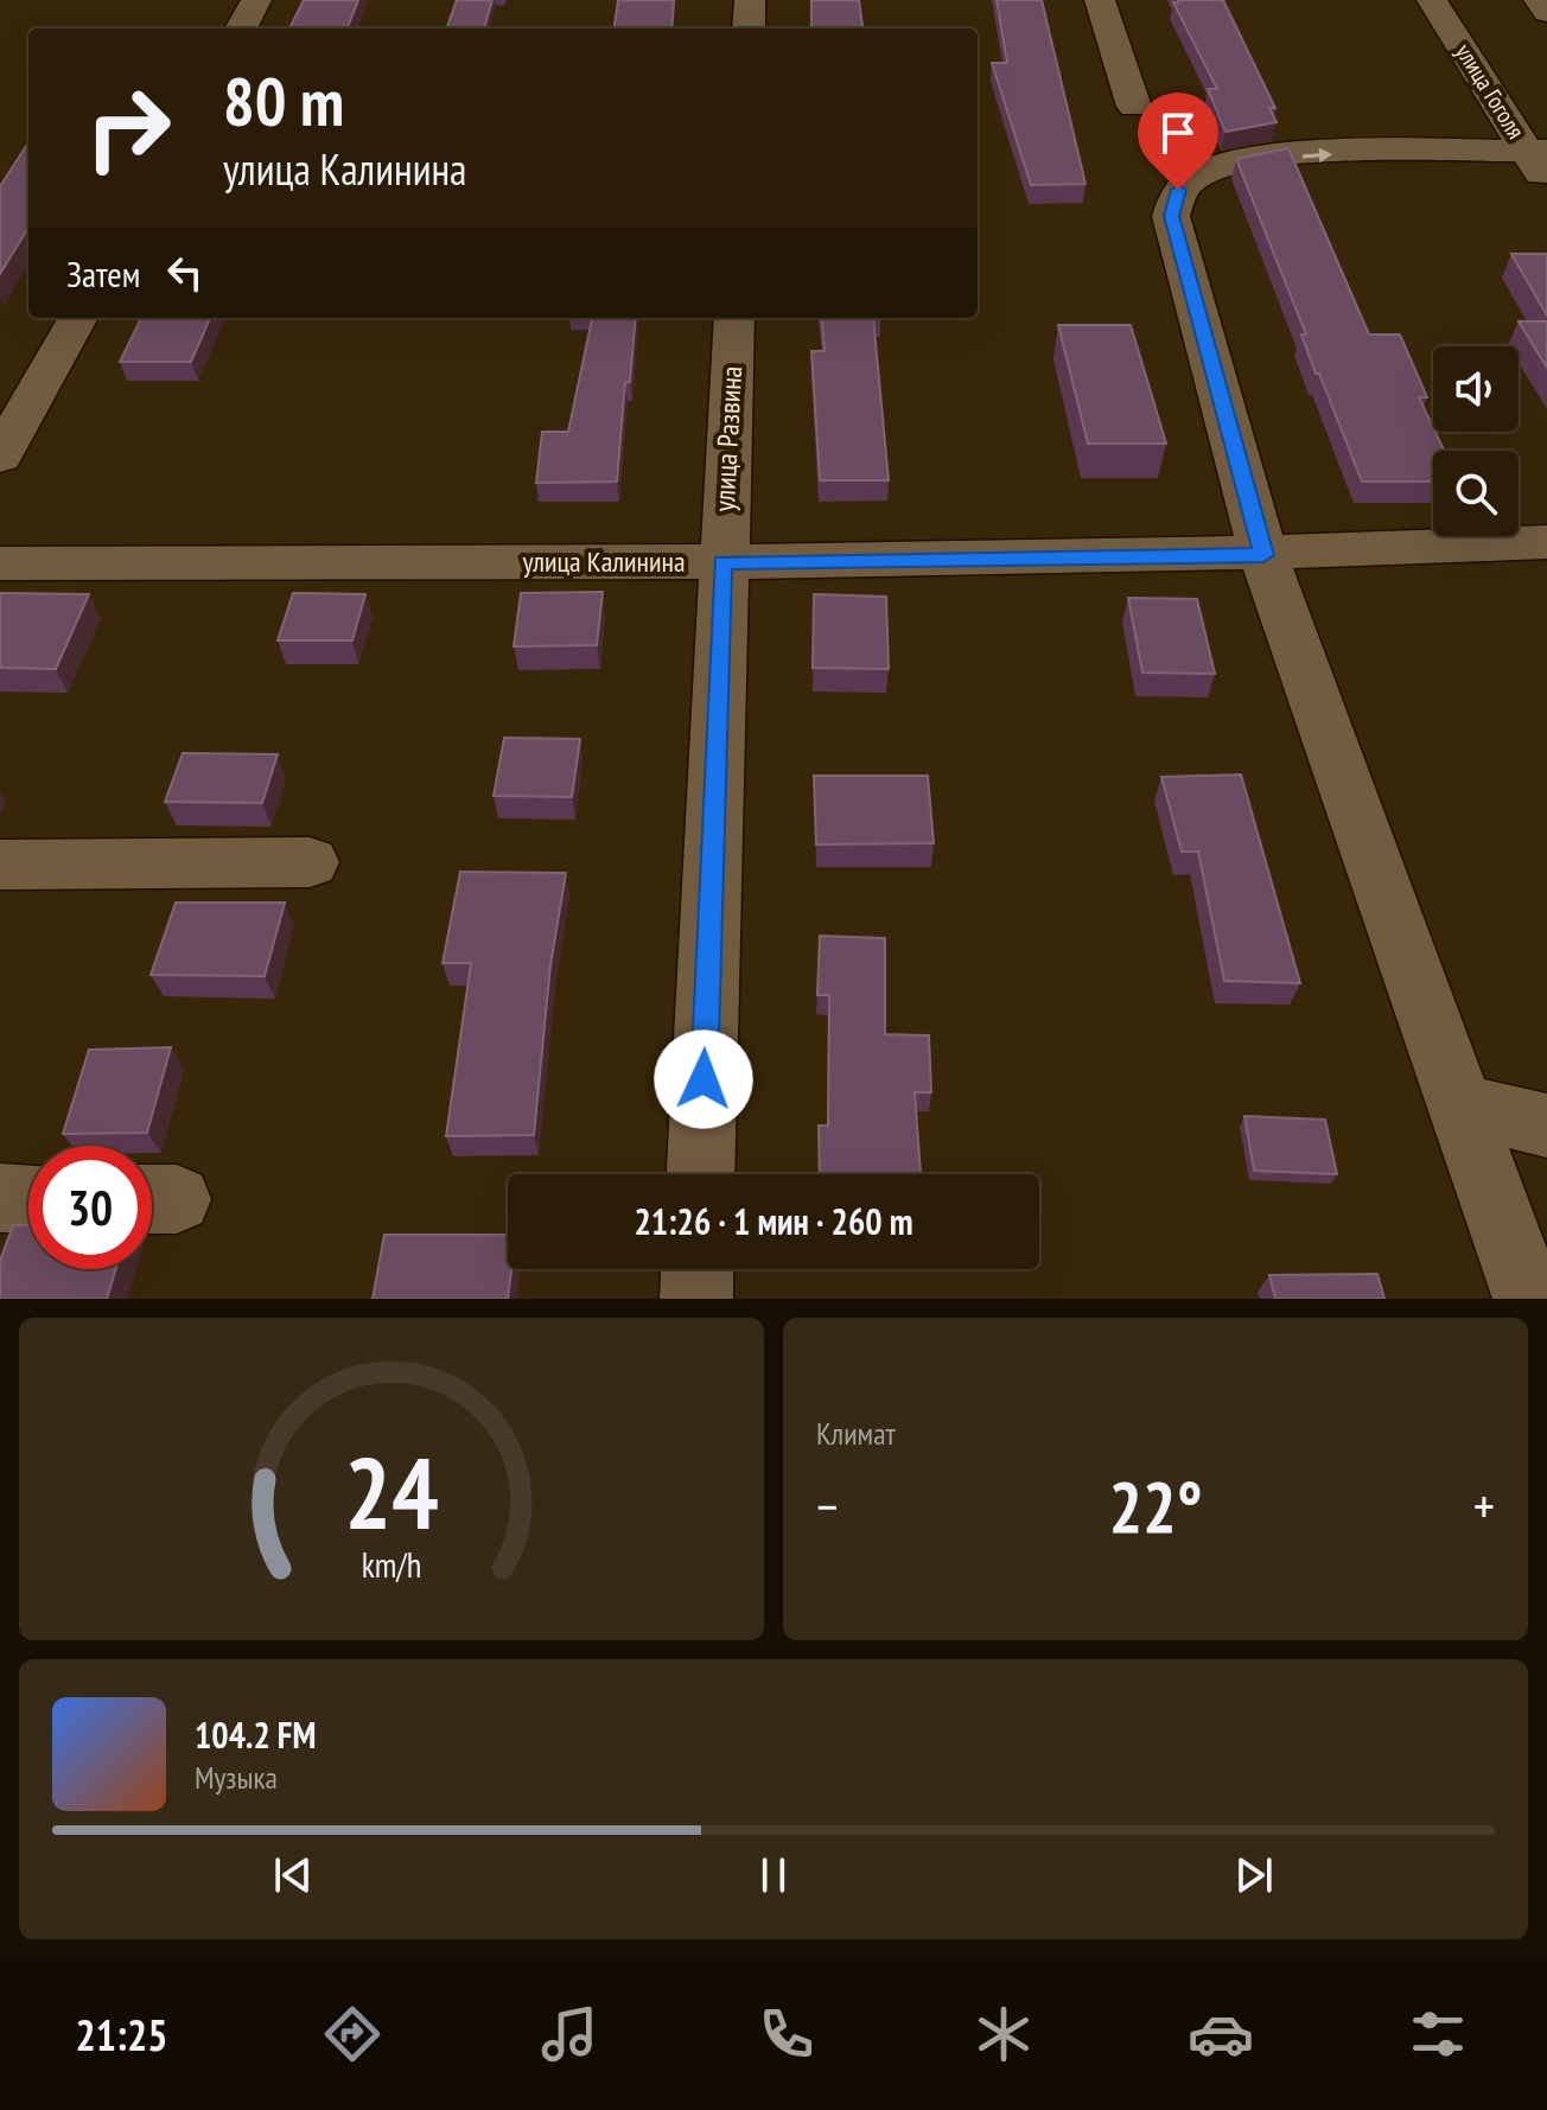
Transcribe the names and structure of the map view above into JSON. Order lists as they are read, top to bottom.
{
  "streets": {
    "street": ["улица Гоголя", "улица Развина", "улица Калинина"]
  },
  "crossings": [
    ["улица Развина", "улица Калинина"]
  ],
  "page": {
    "turn": ["80 m", "улица Калинина"],
    "then": "Затем",
    "limit": "30",
    "trip": "21:26 · 1 мин · 260 m",
    "tile": "Климат",
    "heat": ["−", "22°", "+"],
    "song": ["104.2 FM", "Музыка"],
    "tabs": "21:25",
    "gauge": ["24", "km/h"]
  }
}
